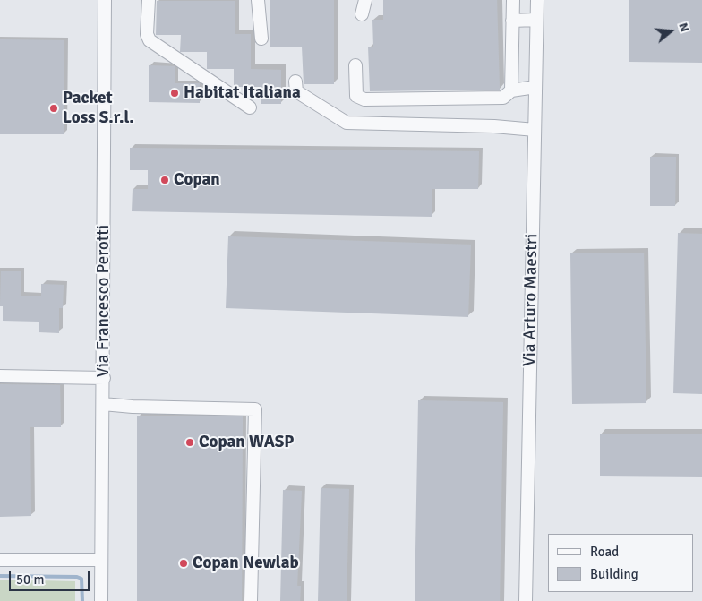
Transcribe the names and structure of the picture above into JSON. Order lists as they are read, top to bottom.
{
  "streets": {
    "street": ["Via Arturo Maestri", "Via Francesco Perotti"]
  },
  "places": [
    "Habitat Italiana",
    "Packet Loss S.r.l.",
    "Copan",
    "Copan WASP",
    "Copan Newlab"
  ],
  "legend": ["Road", "Building"],
  "scale_bar": "50 m",
  "north": "right"
}
